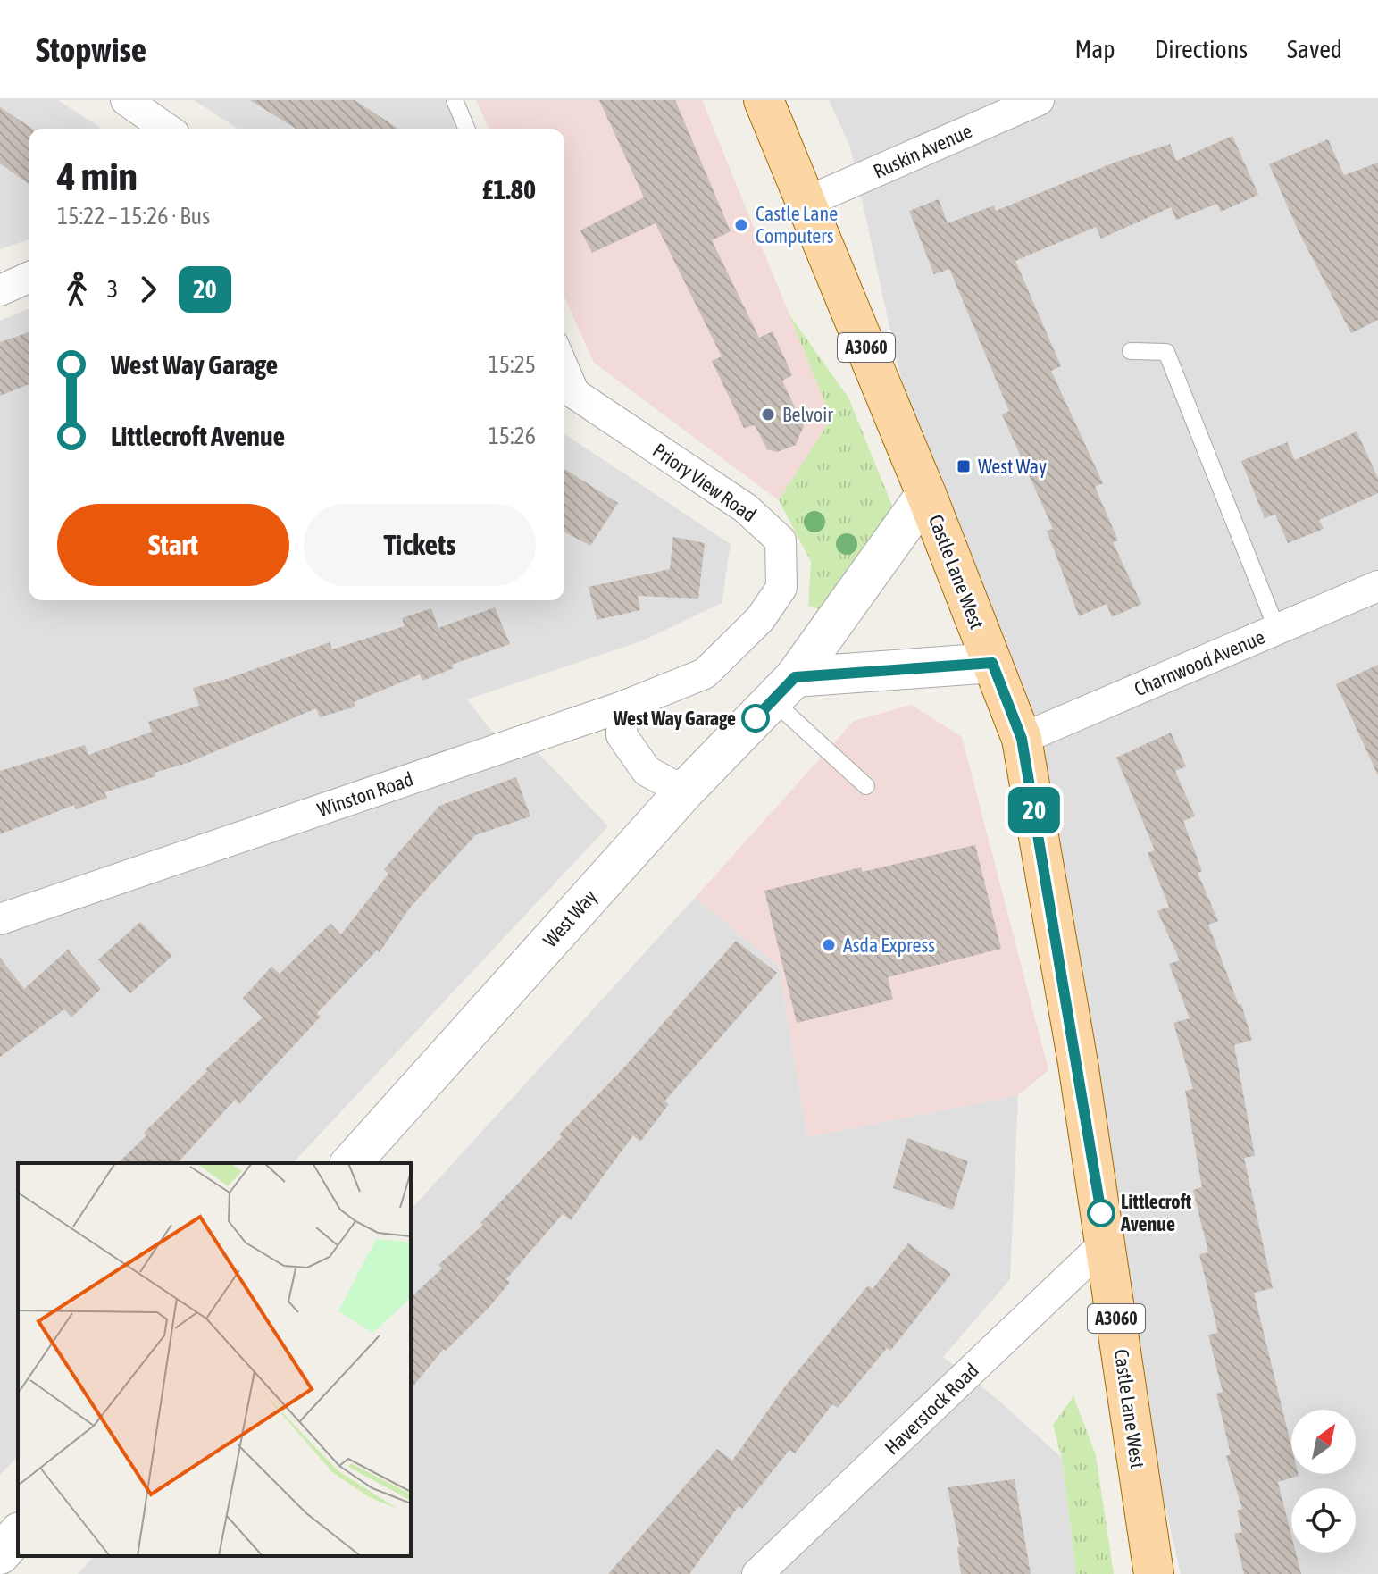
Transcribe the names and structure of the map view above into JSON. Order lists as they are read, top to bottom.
{
  "streets": {
    "main road": ["A3060", "Castle Lane West"],
    "street": [
      "Ruskin Avenue",
      "Priory View Road",
      "Charnwood Avenue",
      "Winston Road",
      "West Way",
      "Haverstock Road"
    ]
  },
  "crossings": [
    ["Ruskin Avenue", "Castle Lane West"],
    ["Priory View Road", "Winston Road"],
    ["Castle Lane West", "Charnwood Avenue"],
    ["Castle Lane West", "West Way"],
    ["Castle Lane West", "Haverstock Road"]
  ],
  "places": {
    "other": [
      "Castle Lane Computers",
      "Belvoir",
      "West Way Garage",
      "Asda Express",
      "Littlecroft Avenue"
    ],
    "transit": ["West Way"]
  },
  "lines": ["bus line 20"],
  "north": "top right",
  "page": {
    "header": "Stopwise",
    "nav": ["Map", "Directions", "Saved"],
    "on_map": "20",
    "heading": ["4 min", "15:22 – 15:26 · Bus", "£1.80"],
    "legs": ["3", "20"],
    "list": [
      {
        "name": "West Way Garage",
        "value": "15:25"
      },
      {
        "name": "Littlecroft Avenue",
        "value": "15:26"
      }
    ],
    "buttons": ["Start", "Tickets"]
  }
}
